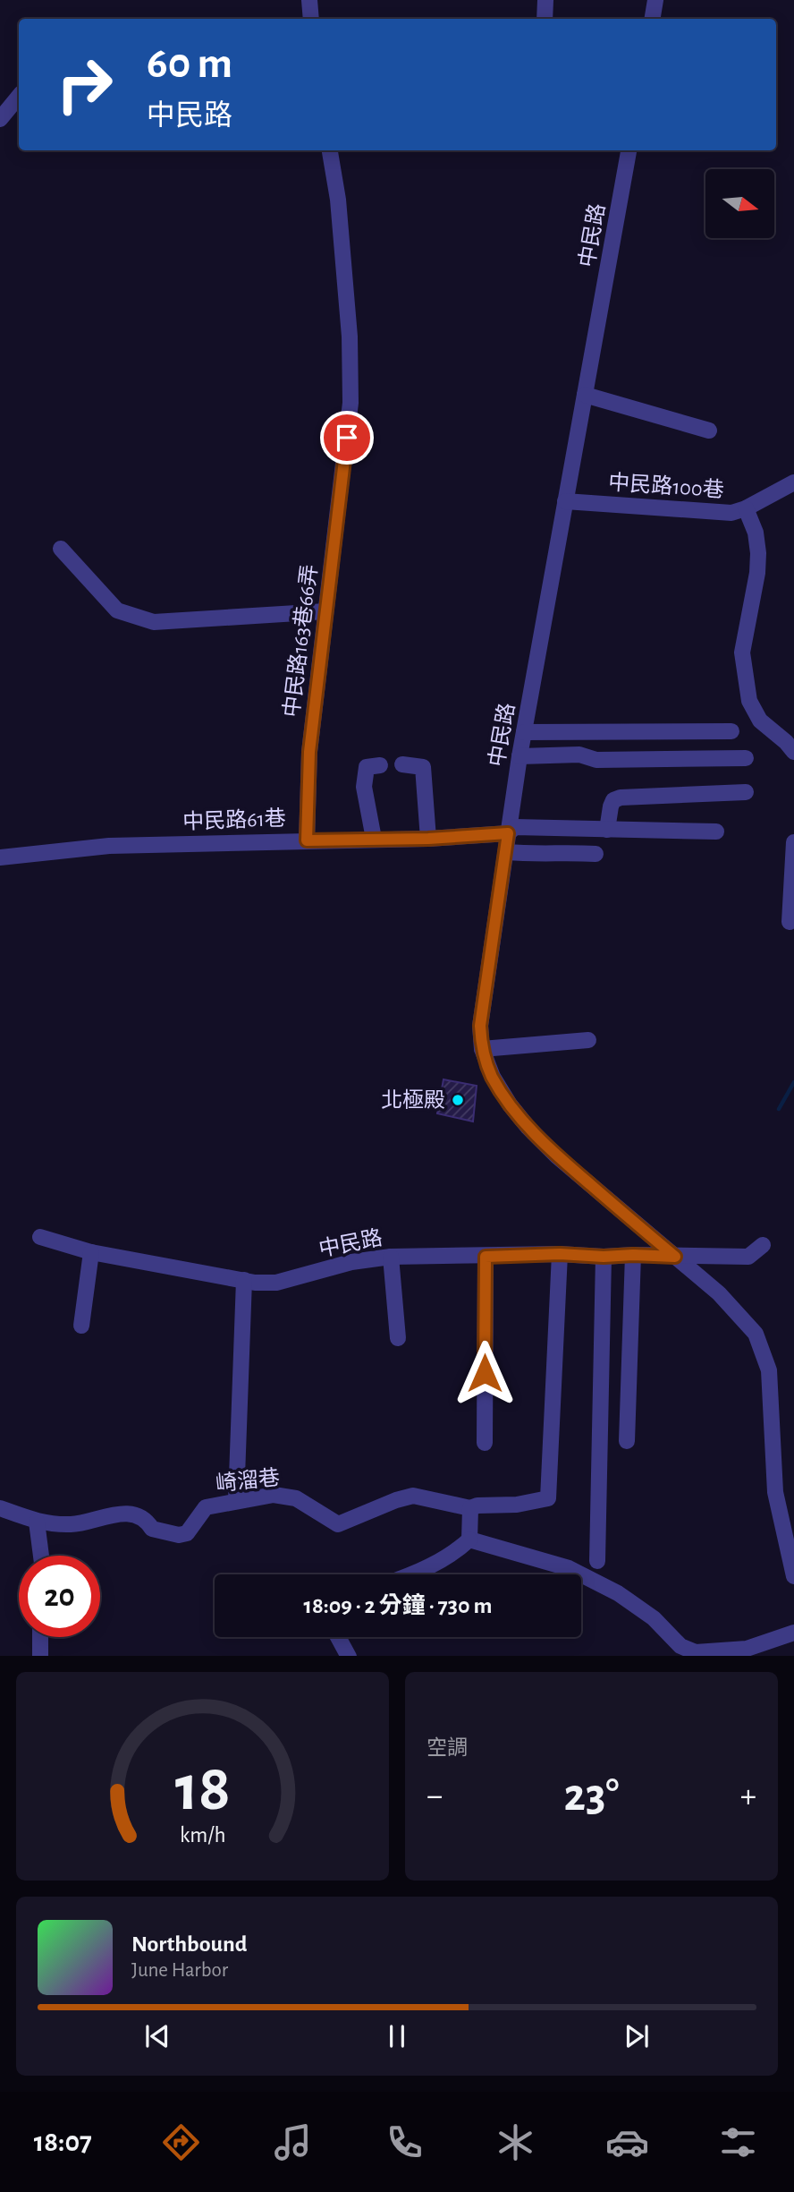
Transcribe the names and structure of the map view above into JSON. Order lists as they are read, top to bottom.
{
  "streets": {
    "street": [
      "中民路",
      "中民路100巷",
      "中民路163巷66弄",
      "中民路61巷",
      "崎溜巷"
    ]
  },
  "crossings": [
    ["中民路", "中民路100巷"],
    ["中民路", "中民路61巷"],
    ["中民路163巷66弄", "中民路61巷"]
  ],
  "places": ["北極殿"],
  "north": "right",
  "page": {
    "turn": ["60 m", "中民路"],
    "limit": "20",
    "trip": "18:09 · 2 分鐘 · 730 m",
    "tile": "空調",
    "heat": ["−", "23°", "+"],
    "song": ["Northbound", "June Harbor"],
    "tabs": "18:07",
    "gauge": ["18", "km/h"]
  }
}
